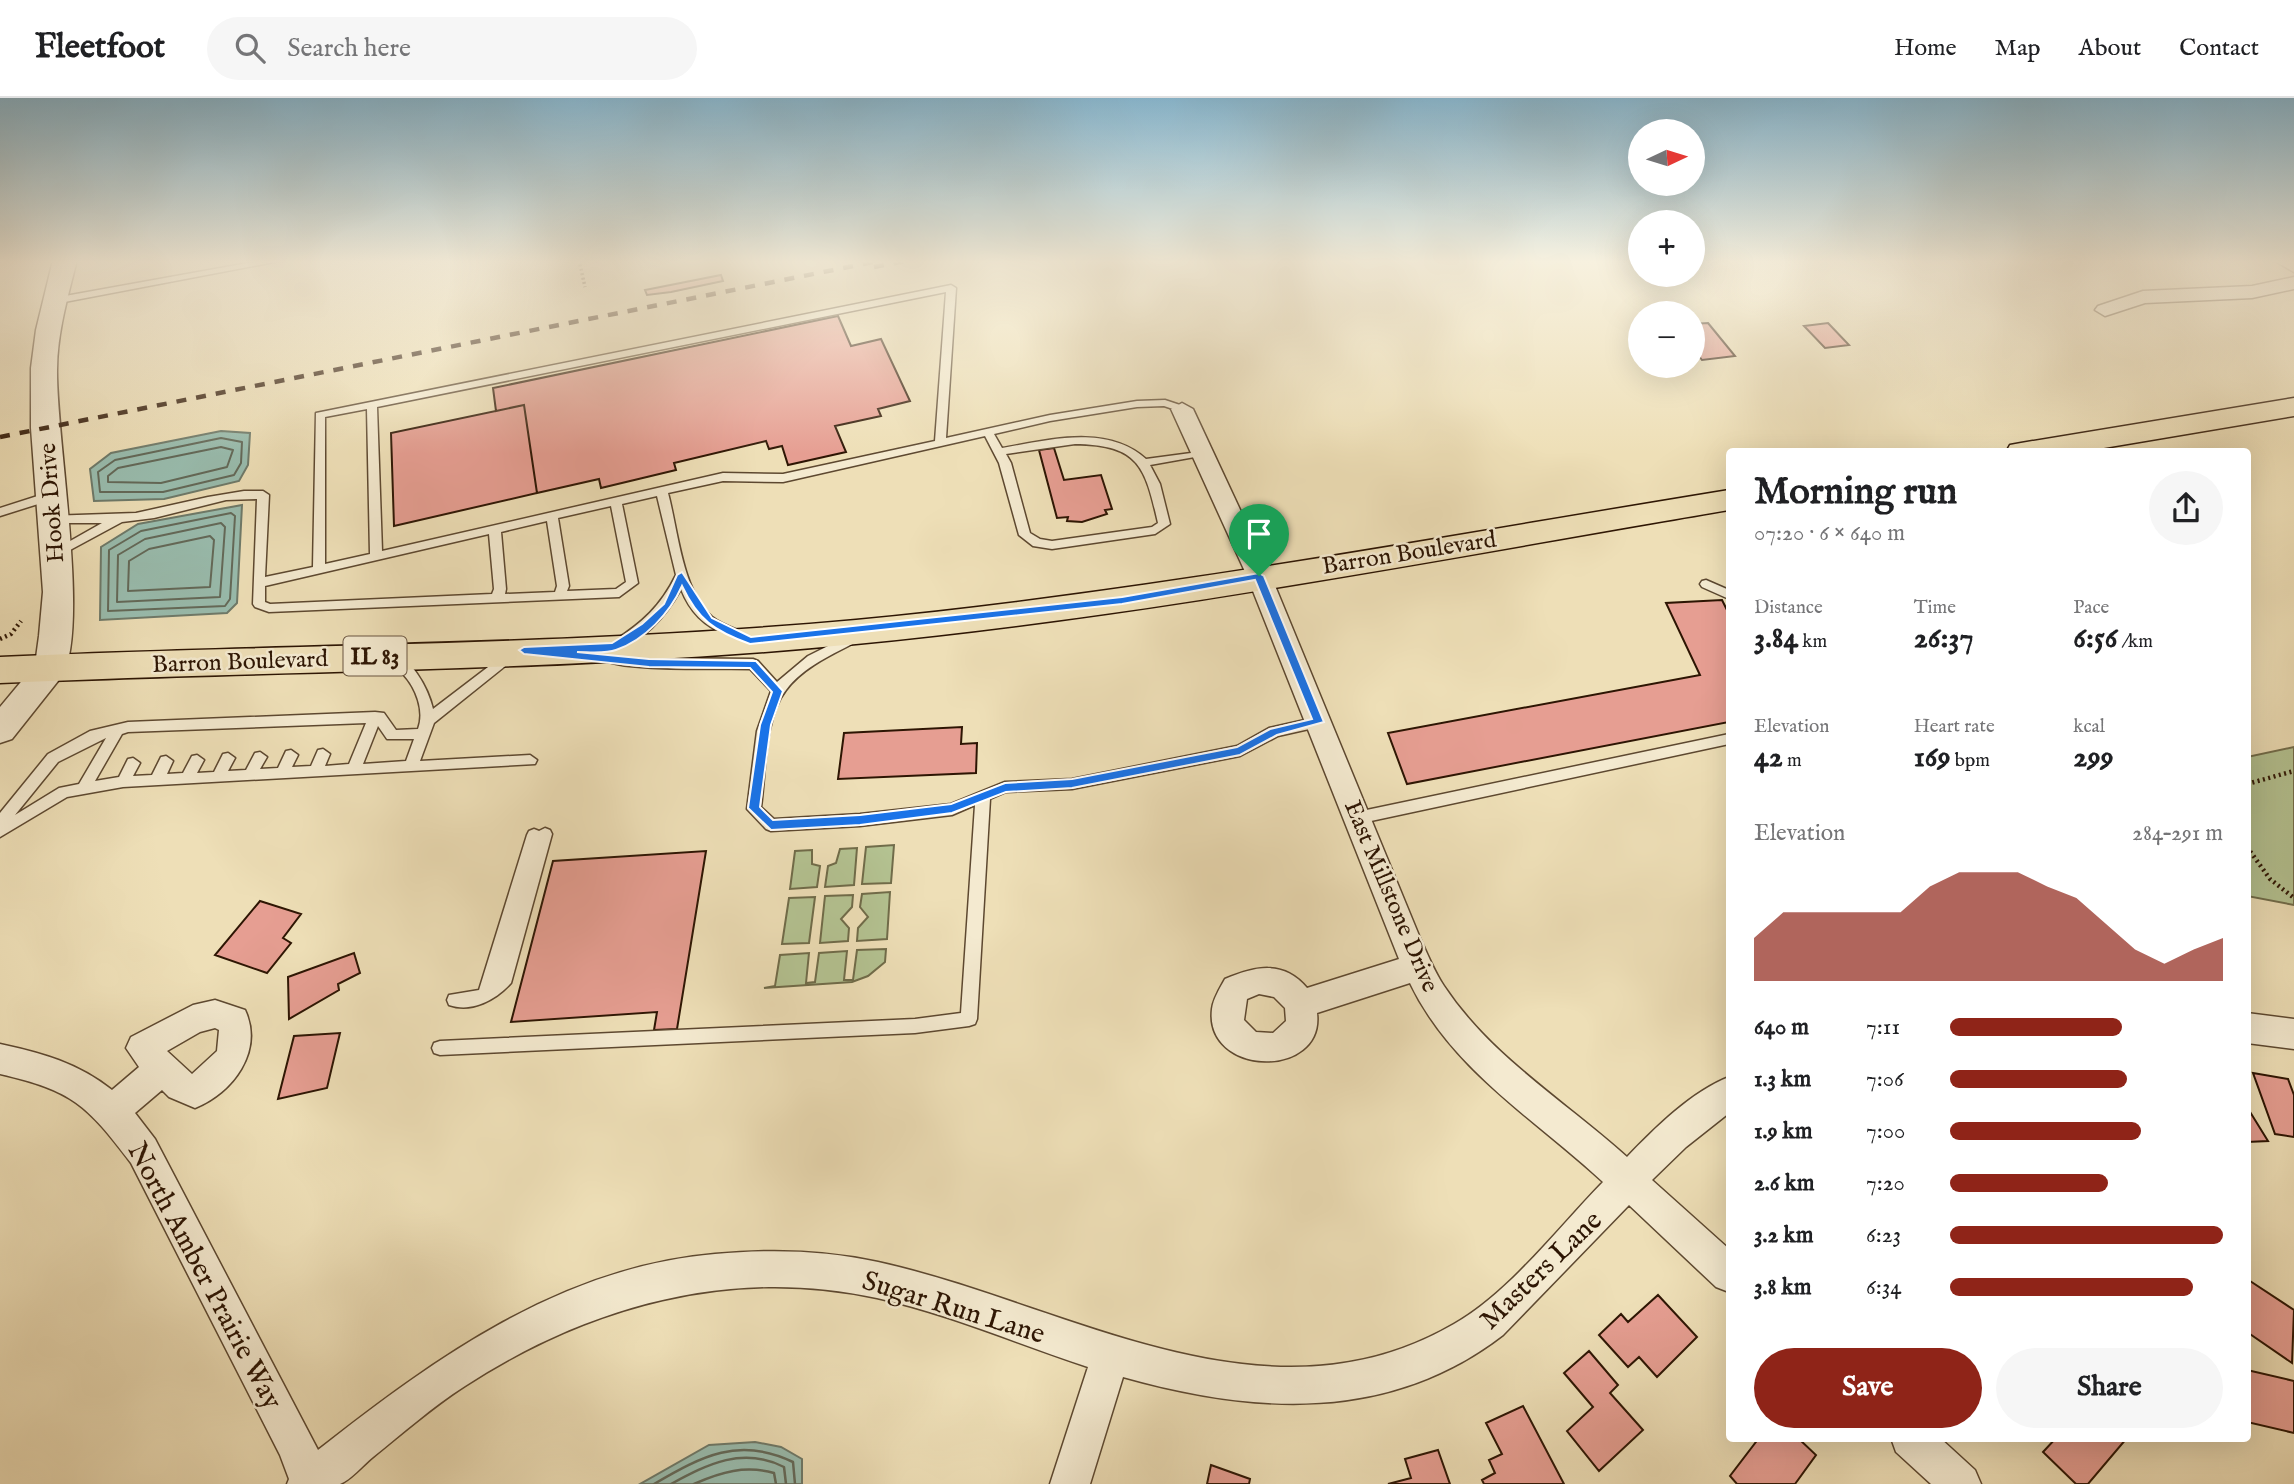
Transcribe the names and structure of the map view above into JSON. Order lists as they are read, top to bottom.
{
  "streets": {
    "main road": ["Barron Boulevard", "IL 83"],
    "street": [
      "Hook Drive",
      "East Millstone Drive",
      "Masters Lane",
      "North Amber Prairie Way",
      "Sugar Run Lane"
    ]
  },
  "crossings": [
    ["Hook Drive", "Barron Boulevard"],
    ["Barron Boulevard", "East Millstone Drive"],
    ["East Millstone Drive", "Masters Lane"],
    ["Masters Lane", "Sugar Run Lane"],
    ["North Amber Prairie Way", "Sugar Run Lane"]
  ],
  "north": "right",
  "page": {
    "header": "Fleetfoot",
    "search": "Search here",
    "nav": [
      "Home",
      "Map",
      "About",
      "Contact"
    ],
    "map_buttons": ["+", "−"],
    "heading": ["Morning run", "07:20 · 6 × 640 m"],
    "stats": [
      ["Distance", "3.84 km"],
      ["Time", "26:37"],
      ["Pace", "6:56 /km"],
      ["Elevation", "42 m"],
      ["Heart rate", "169 bpm"],
      ["kcal", "299"]
    ],
    "chart": ["Elevation", "284–291 m"],
    "list": [
      {
        "name": "640 m",
        "note": "7:11"
      },
      {
        "name": "1.3 km",
        "note": "7:06"
      },
      {
        "name": "1.9 km",
        "note": "7:00"
      },
      {
        "name": "2.6 km",
        "note": "7:20"
      },
      {
        "name": "3.2 km",
        "note": "6:23"
      },
      {
        "name": "3.8 km",
        "note": "6:34"
      }
    ],
    "buttons": ["Save", "Share"]
  }
}
